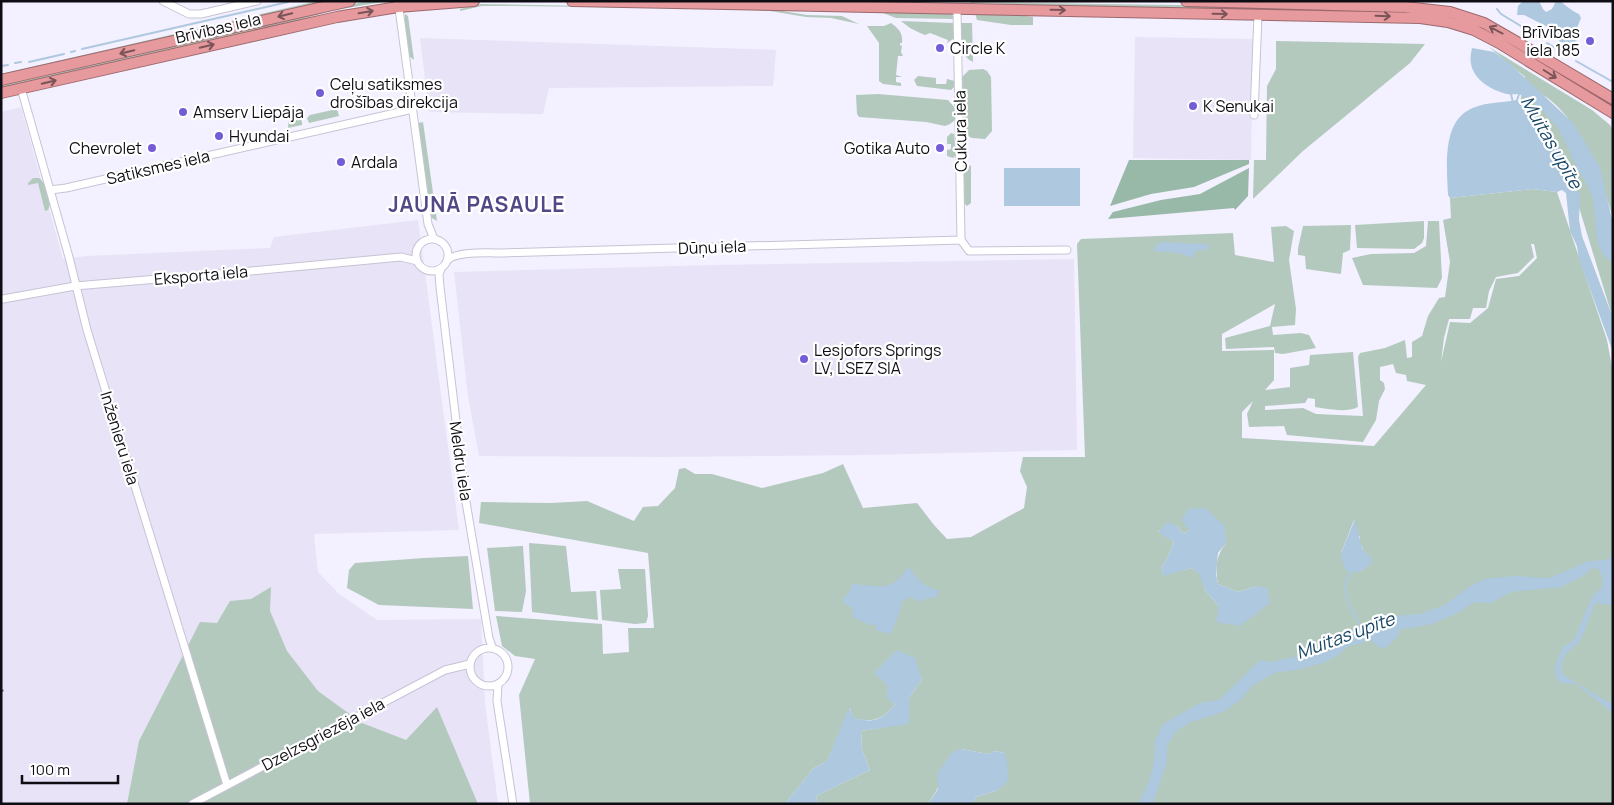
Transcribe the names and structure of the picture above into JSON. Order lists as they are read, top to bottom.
{
  "streets": {
    "highway": ["Brīvības iela"],
    "street": [
      "Cukura iela",
      "Satiksmes iela",
      "Dūņu iela",
      "Eksporta iela",
      "Inženieru iela",
      "Meldru iela",
      "Dzelzsgriezēja iela"
    ]
  },
  "crossings": [
    ["Brīvības iela", "Inženieru iela"],
    ["Cukura iela", "Dūņu iela"],
    ["Satiksmes iela", "Inženieru iela"],
    ["Dūņu iela", "Eksporta iela"],
    ["Dūņu iela", "Meldru iela"],
    ["Eksporta iela", "Inženieru iela"],
    ["Eksporta iela", "Meldru iela"],
    ["Inženieru iela", "Dzelzsgriezēja iela"],
    ["Meldru iela", "Dzelzsgriezēja iela"]
  ],
  "districts": ["JAUNĀ PASAULE"],
  "water": ["Muitas upīte"],
  "places": [
    "Brīvības iela 185",
    "Circle K",
    "Ceļu satiksmes drošības direkcija",
    "K Senukai",
    "Amserv Liepāja",
    "Hyundai",
    "Chevrolet",
    "Gotika Auto",
    "Ardala",
    "Lesjofors Springs LV, LSEZ SIA"
  ],
  "scale_bar": "100 m"
}
